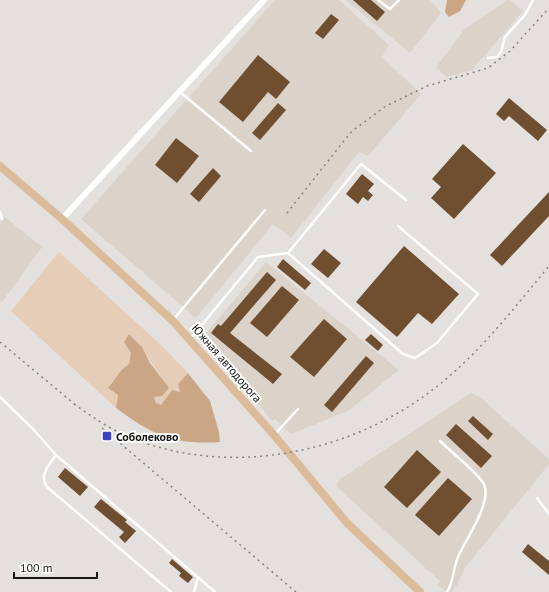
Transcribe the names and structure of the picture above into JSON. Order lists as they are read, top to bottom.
{
  "streets": {
    "main road": ["Южная автодорога"]
  },
  "places": {
    "transit": ["Соболеково"]
  },
  "scale_bar": "100 m"
}
